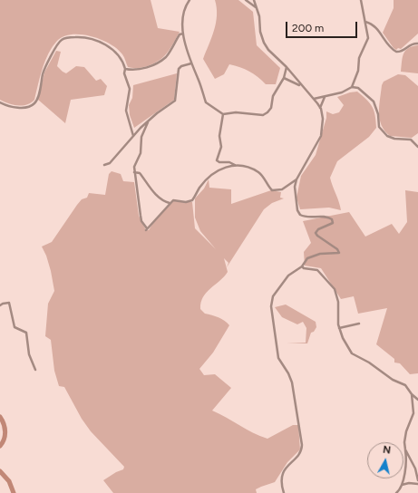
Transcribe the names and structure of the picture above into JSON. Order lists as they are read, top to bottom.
{
  "scale_bar": "200 m",
  "north": "top"
}
